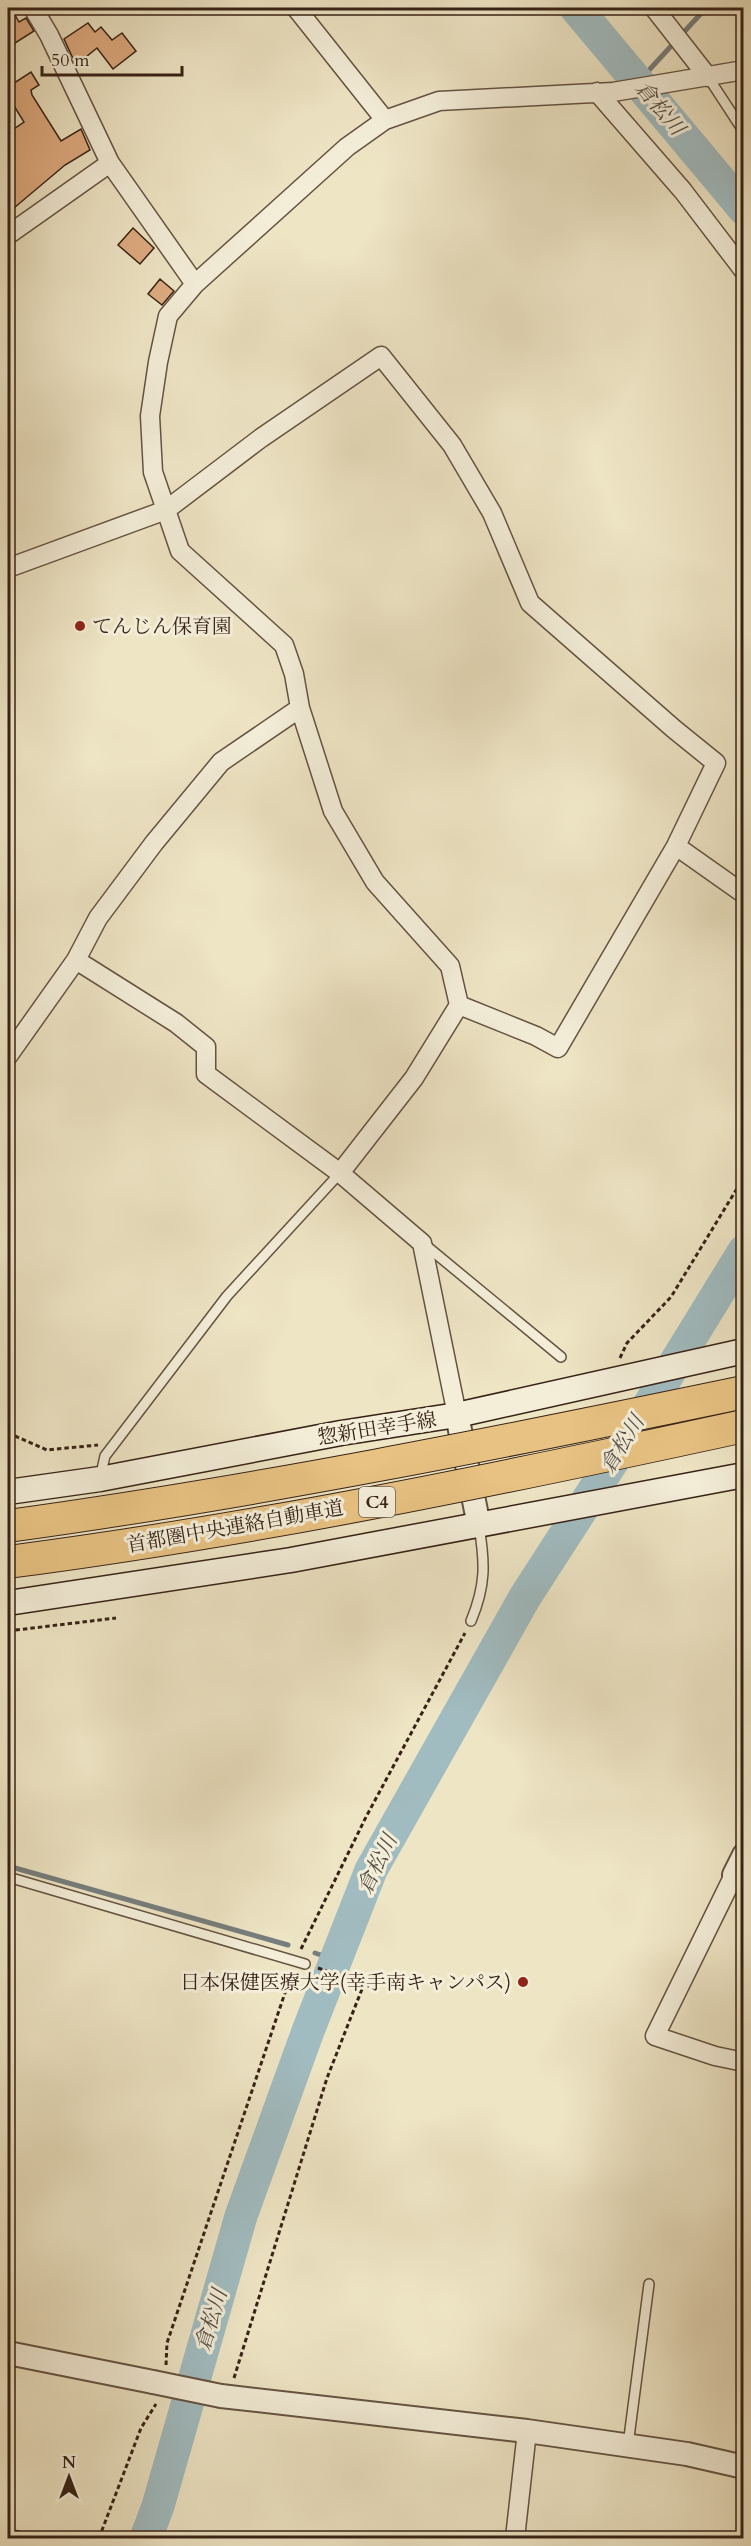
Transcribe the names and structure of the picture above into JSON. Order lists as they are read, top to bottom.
{
  "streets": {
    "highway": ["C4", "首都圏中央連絡自動車道"],
    "main road": ["惣新田幸手線"]
  },
  "water": ["倉松川"],
  "places": ["てんじん保育園", "日本保健医療大学(幸手南キャンパス)"],
  "scale_bar": "50 m",
  "north": "top"
}
